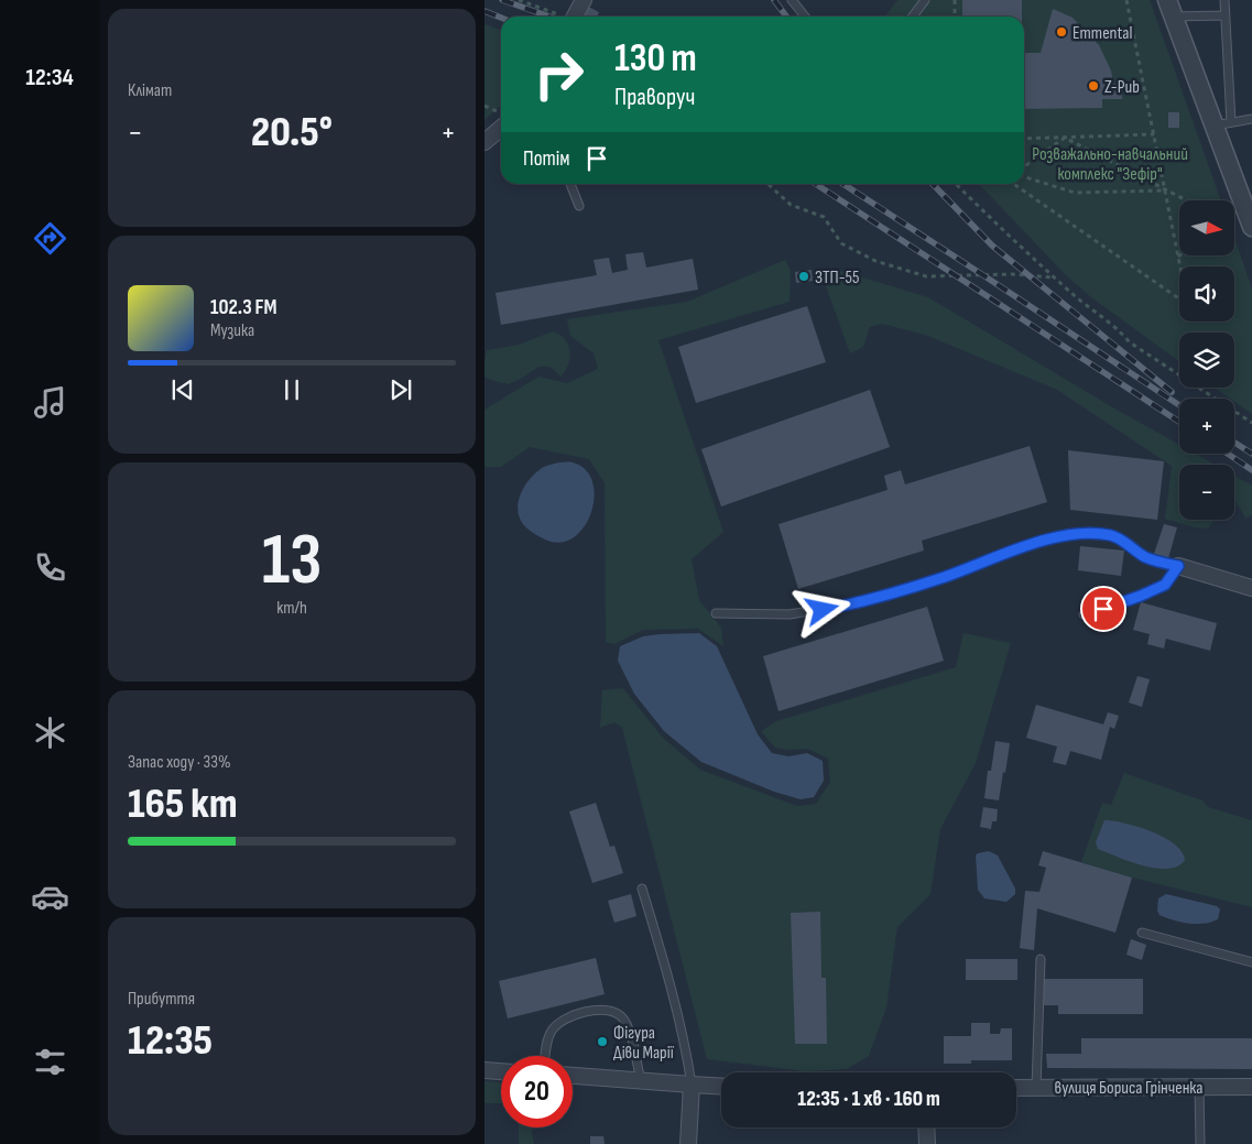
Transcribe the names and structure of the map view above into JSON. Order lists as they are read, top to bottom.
{
  "streets": {
    "street": ["вулиця Бориса Грінченка"]
  },
  "parks": ["Розважально-навчальний комплекс \"Зефір\""],
  "places": [
    "Emmental",
    "Z-Pub",
    "ЗТП-55",
    "Фігура Діви Марії"
  ],
  "north": "right",
  "page": {
    "tabs": "12:34",
    "tile": [
      "Клімат",
      ["13", "km/h"],
      ["Запас ходу · 33%", "165 km"],
      ["Прибуття", "12:35"]
    ],
    "turn": ["130 m", "Праворуч"],
    "heat": ["−", "20.5°", "+"],
    "then": "Потім",
    "map_buttons": ["+", "−"],
    "song": ["102.3 FM", "Музика"],
    "limit": "20",
    "trip": "12:35 · 1 хв · 160 m"
  }
}
